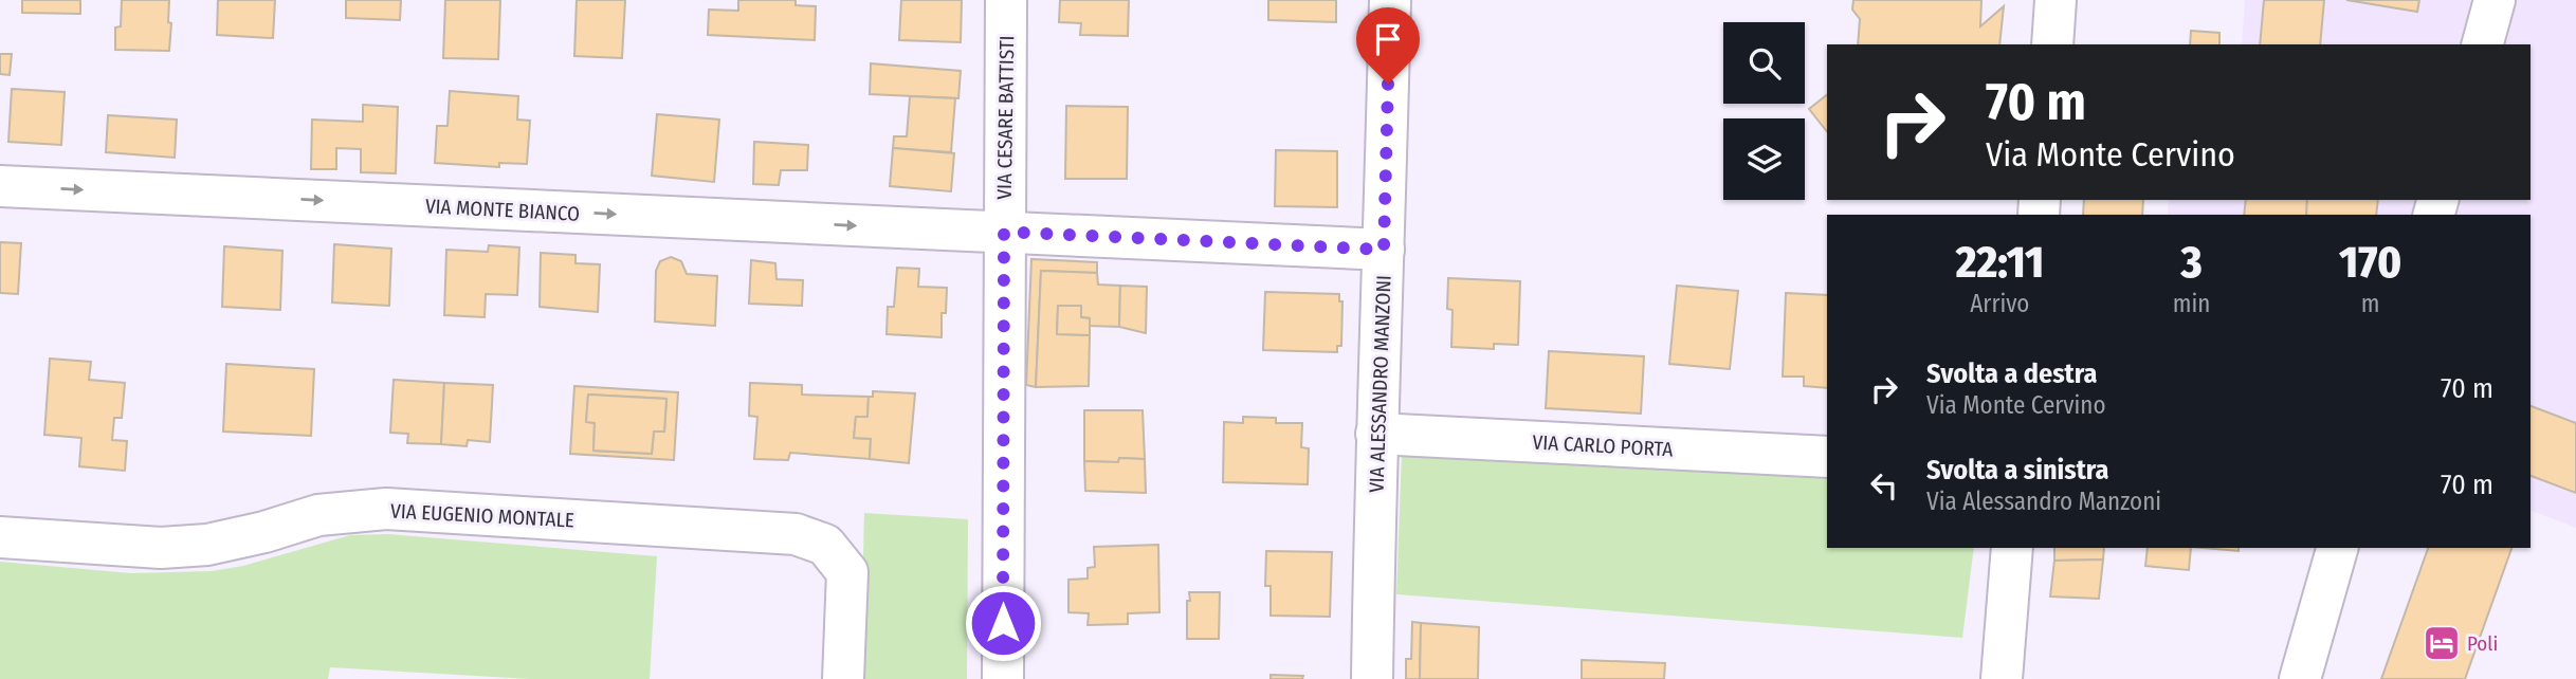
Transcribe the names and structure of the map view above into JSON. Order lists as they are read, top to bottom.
{
  "streets": {
    "street": [
      "VIA CESARE BATTISTI",
      "VIA MONTE BIANCO",
      "VIA ALESSANDRO MANZONI",
      "VIA CARLO PORTA",
      "VIA EUGENIO MONTALE"
    ]
  },
  "crossings": [
    ["VIA CESARE BATTISTI", "VIA MONTE BIANCO"],
    ["VIA MONTE BIANCO", "VIA ALESSANDRO MANZONI"],
    ["VIA ALESSANDRO MANZONI", "VIA CARLO PORTA"]
  ],
  "one_way": ["VIA MONTE BIANCO"],
  "places": {
    "hotel": ["Poli"]
  },
  "page": {
    "turn": ["70 m", "Via Monte Cervino"],
    "eta": [
      "22:11",
      "Arrivo",
      "3",
      "min",
      "170",
      "m"
    ],
    "list": [
      {
        "name": "Svolta a destra",
        "note": "Via Monte Cervino",
        "value": "70 m"
      },
      {
        "name": "Svolta a sinistra",
        "note": "Via Alessandro Manzoni",
        "value": "70 m"
      }
    ]
  }
}
